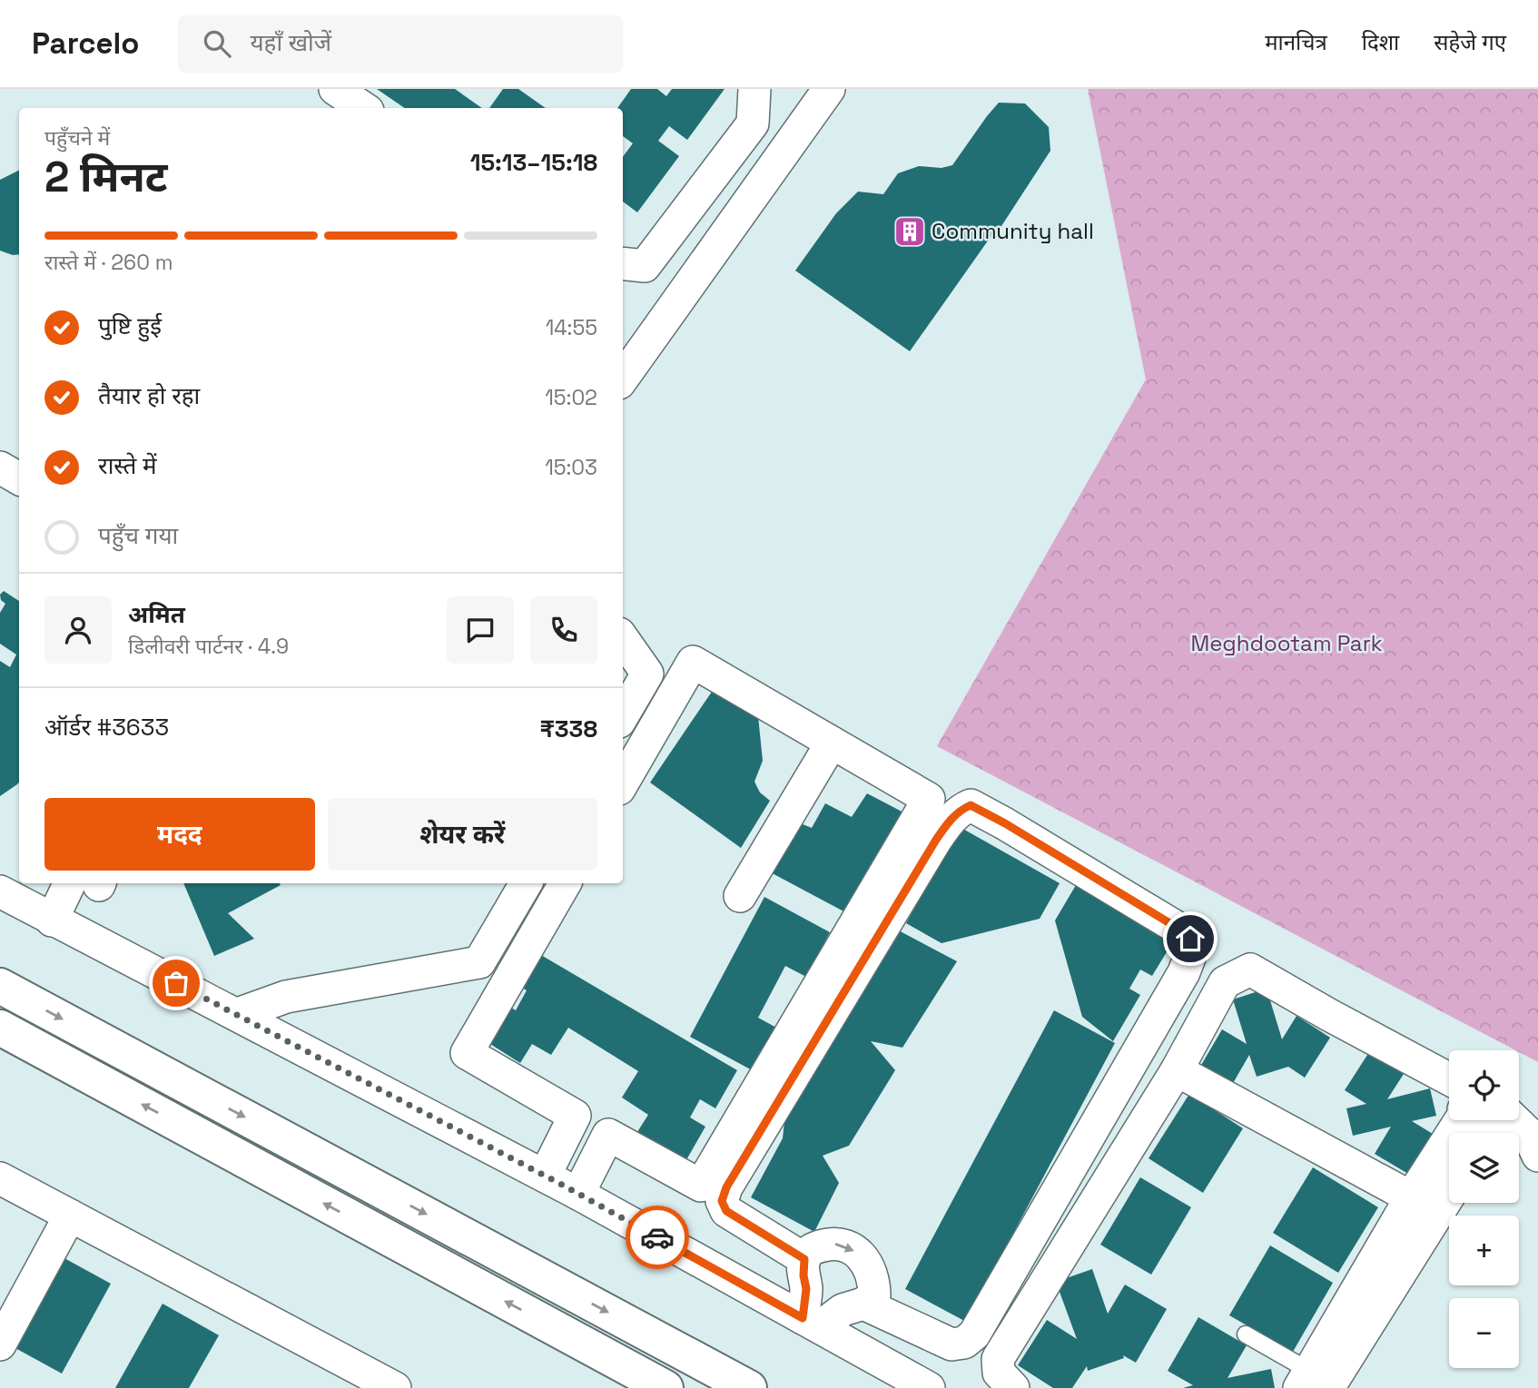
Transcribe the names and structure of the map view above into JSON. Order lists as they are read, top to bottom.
{
  "parks": ["Meghdootam Park"],
  "places": {
    "building": ["Community hall"]
  },
  "page": {
    "header": "Parcelo",
    "search": "यहाँ खोजें",
    "nav": ["मानचित्र", "दिशा", "सहेजे गए"],
    "heading": ["2 मिनट", "पहुँचने में", "15:13–15:18"],
    "panel": [
      "अमित",
      "डिलीवरी पार्टनर · 4.9",
      "ऑर्डर #3633",
      "₹338"
    ],
    "bar": "रास्ते में · 260 m",
    "list": [
      ["पुष्टि हुई", "14:55"],
      ["तैयार हो रहा", "15:02"],
      ["रास्ते में", "15:03"],
      "पहुँच गया"
    ],
    "buttons": ["मदद", "शेयर करें"],
    "map_buttons": ["+", "−"]
  }
}
